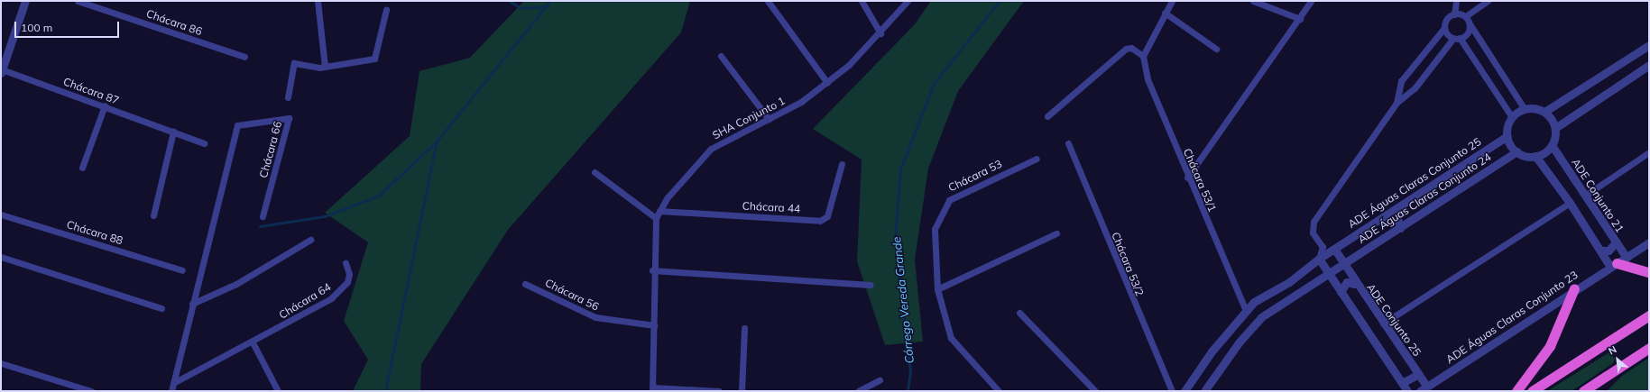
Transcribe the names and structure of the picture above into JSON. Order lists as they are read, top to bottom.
{
  "streets": {
    "street": [
      "Chácara 86",
      "Chácara 87",
      "SHA Conjunto 1",
      "Chácara 66",
      "Chácara 53",
      "Chácara 53/1",
      "ADE Águas Claras Conjunto 25",
      "ADE Conjunto 21",
      "ADE Águas Claras Conjunto 24",
      "Chácara 44",
      "Chácara 88",
      "Chácara 53/2",
      "Chácara 56",
      "Chácara 64",
      "ADE Águas Claras Conjunto 23",
      "ADE Conjunto 25"
    ]
  },
  "crossings": [
    ["SHA Conjunto 1", "Chácara 44"],
    ["SHA Conjunto 1", "Chácara 56"],
    ["Chácara 53/1", "ADE Águas Claras Conjunto 25"],
    ["ADE Águas Claras Conjunto 25", "ADE Conjunto 21"],
    ["ADE Águas Claras Conjunto 25", "ADE Águas Claras Conjunto 24"],
    ["ADE Águas Claras Conjunto 25", "ADE Conjunto 25"],
    ["ADE Conjunto 21", "ADE Águas Claras Conjunto 24"],
    ["ADE Conjunto 21", "ADE Águas Claras Conjunto 23"],
    ["ADE Águas Claras Conjunto 24", "ADE Conjunto 25"],
    ["ADE Águas Claras Conjunto 23", "ADE Conjunto 25"]
  ],
  "water": ["Córrego Vereda Grande"],
  "scale_bar": "100 m",
  "north": "top left"
}
